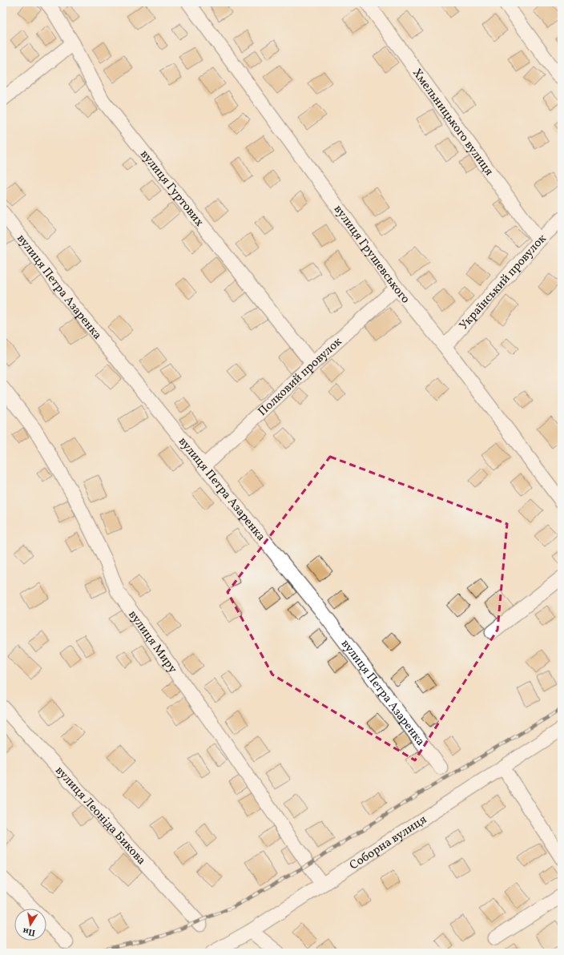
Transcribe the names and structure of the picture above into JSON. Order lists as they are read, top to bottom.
{
  "streets": {
    "street": [
      "Хмельницького вулиця",
      "вулиця Гуртових",
      "вулиця Грушевського",
      "Український провулок",
      "вулиця Петра Азаренка",
      "Полковий провулок",
      "вулиця Миру",
      "вулиця Леоніда Бикова",
      "Соборна вулиця"
    ]
  },
  "crossings": [
    ["Хмельницького вулиця", "Український провулок"],
    ["вулиця Гуртових", "Полковий провулок"],
    ["вулиця Грушевського", "Український провулок"],
    ["вулиця Грушевського", "Полковий провулок"],
    ["вулиця Петра Азаренка", "Полковий провулок"],
    ["вулиця Миру", "Соборна вулиця"]
  ],
  "north": "bottom"
}
